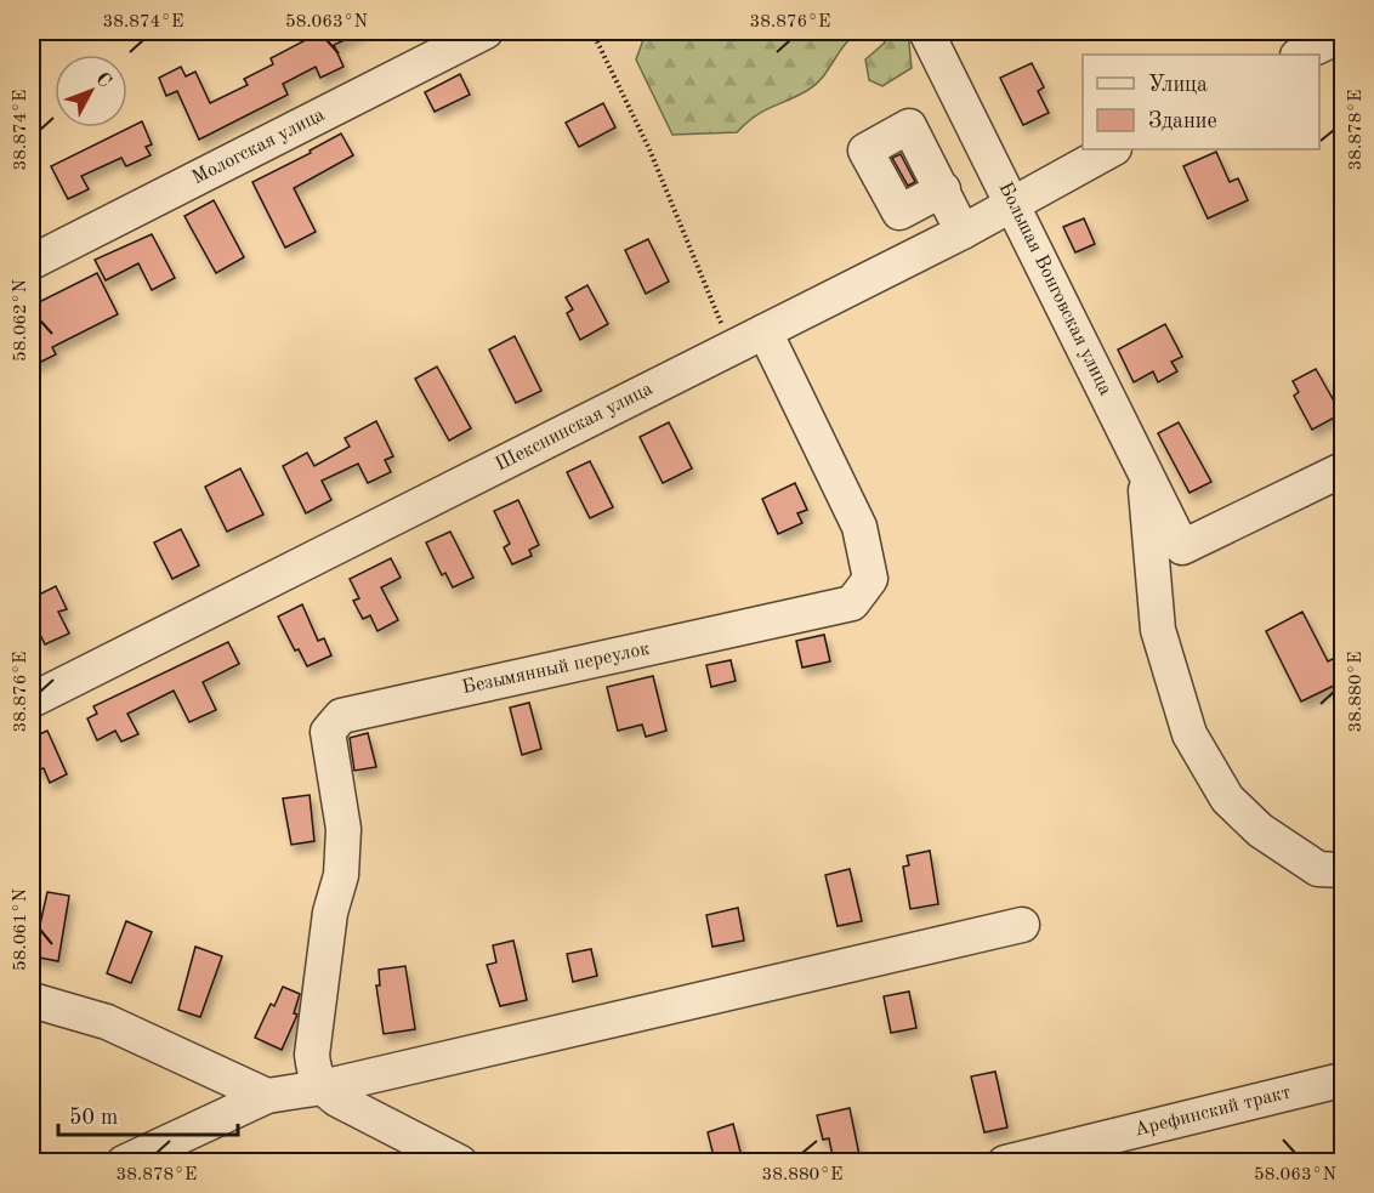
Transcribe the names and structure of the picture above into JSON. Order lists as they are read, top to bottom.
{
  "streets": {
    "street": [
      "Мологская улица",
      "Большая Вонговская улица",
      "Шекснинская улица",
      "Безымянный переулок",
      "Арефинский тракт"
    ]
  },
  "crossings": [
    ["Большая Вонговская улица", "Шекснинская улица"],
    ["Шекснинская улица", "Безымянный переулок"]
  ],
  "legend": ["Улица", "Здание"],
  "scale_bar": "50 m",
  "north": "top right",
  "coordinates": [
    "38.874°E",
    "58.063°N",
    "38.876°E",
    "38.878°E",
    "58.062°N",
    "38.880°E",
    "58.061°N"
  ]
}
